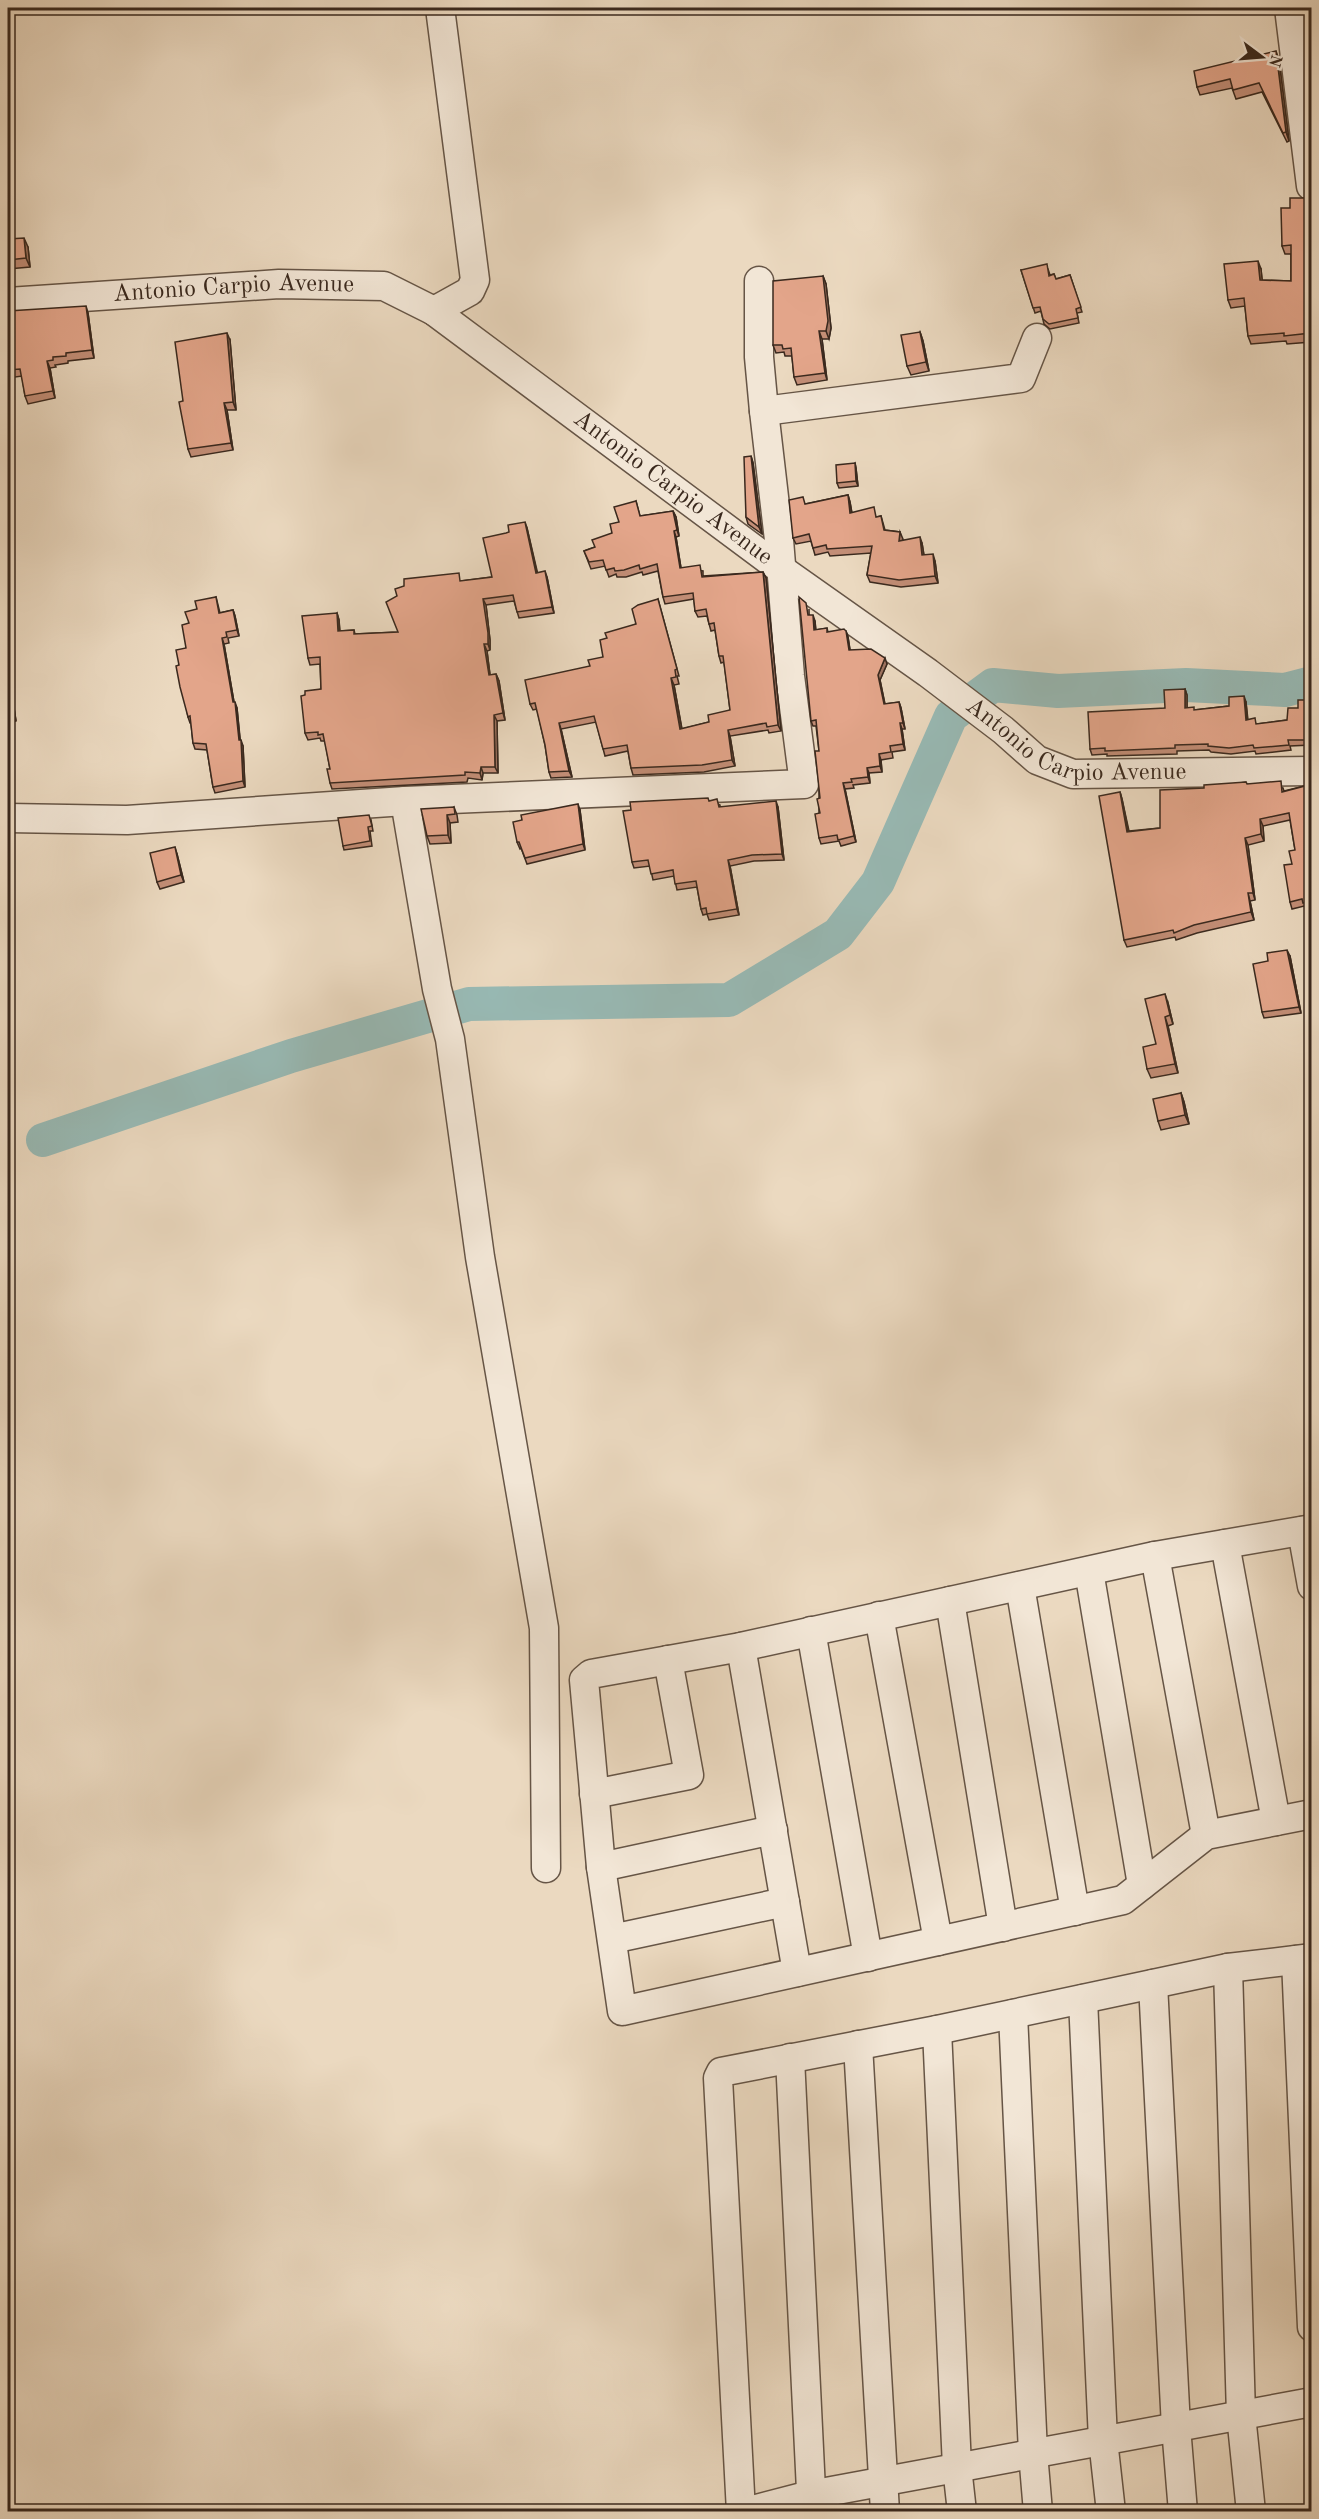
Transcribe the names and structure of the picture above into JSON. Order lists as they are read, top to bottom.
{
  "streets": {
    "street": ["Antonio Carpio Avenue"]
  },
  "north": "right"
}
